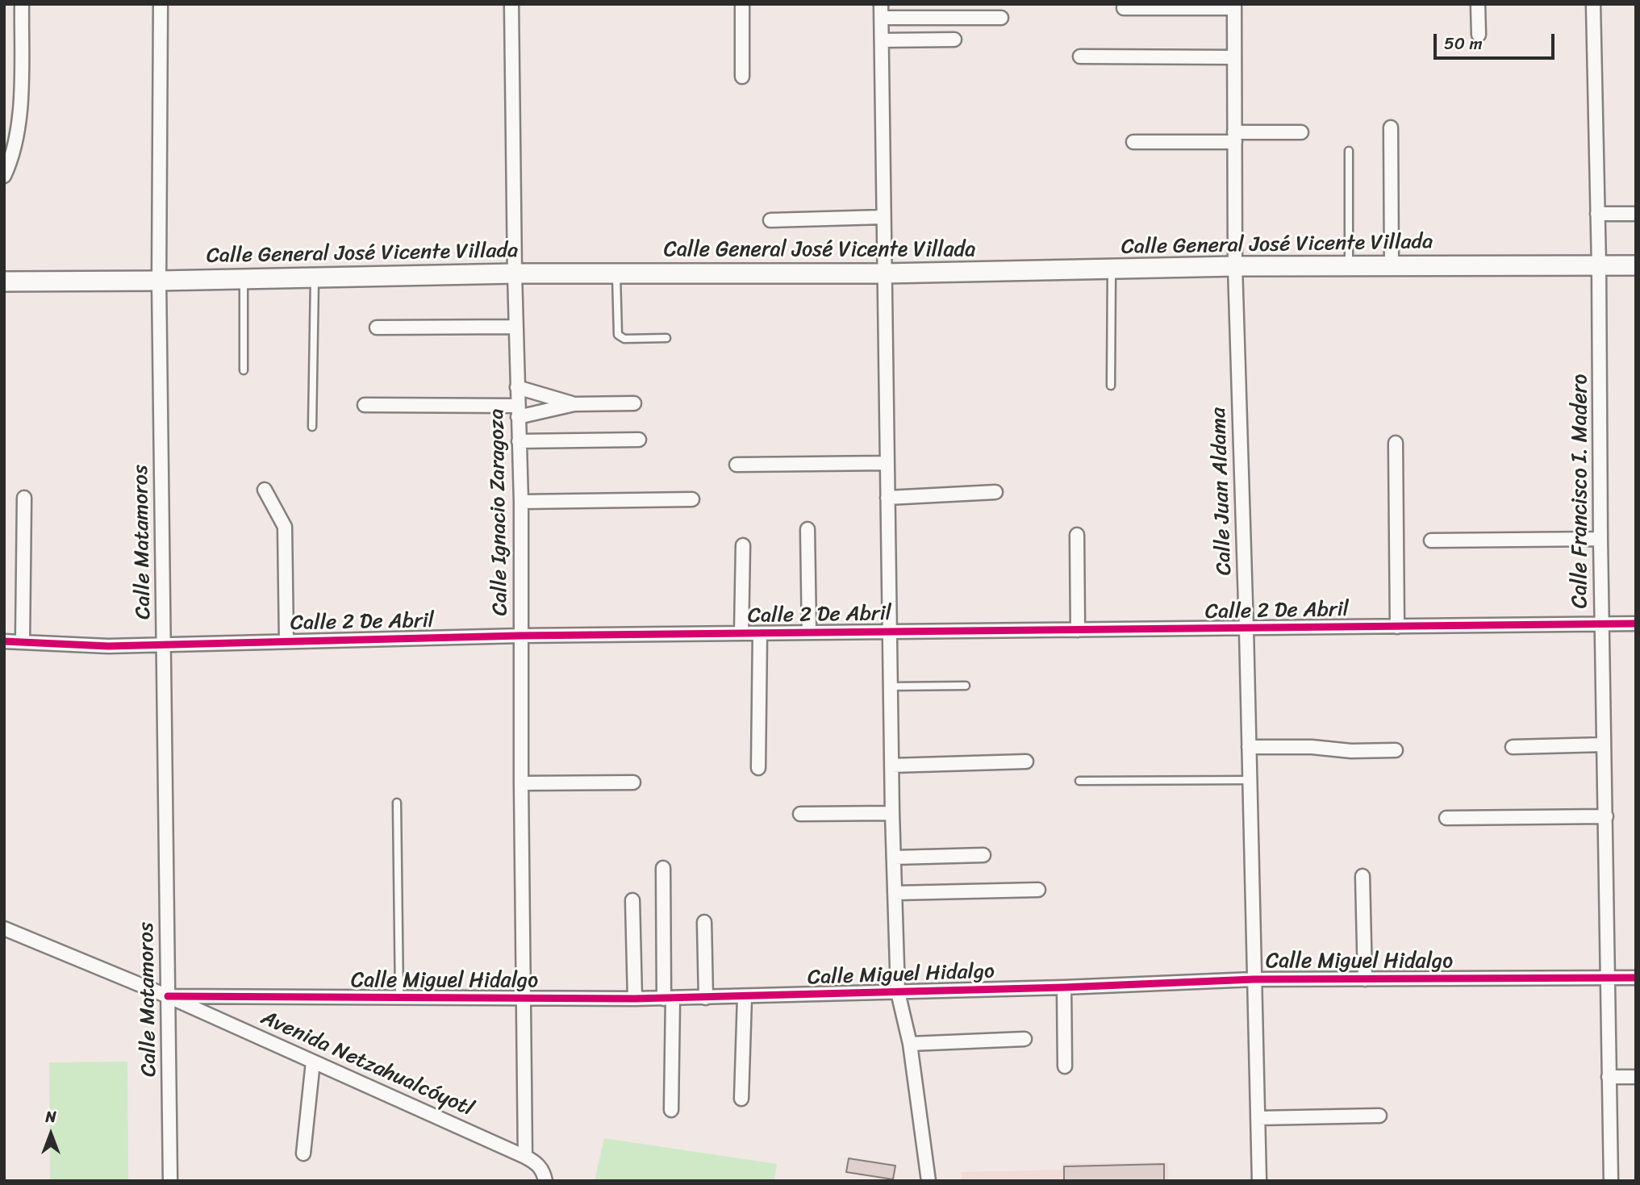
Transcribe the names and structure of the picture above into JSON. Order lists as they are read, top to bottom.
{
  "streets": {
    "main road": ["Calle General José Vicente Villada"],
    "street": [
      "Calle Juan Aldama",
      "Calle Francisco I. Madero",
      "Calle Ignacio Zaragoza",
      "Calle Matamoros",
      "Calle 2 De Abril",
      "Calle Miguel Hidalgo",
      "Avenida Netzahualcóyotl"
    ]
  },
  "crossings": [
    ["Calle General José Vicente Villada", "Calle Juan Aldama"],
    ["Calle General José Vicente Villada", "Calle Francisco I. Madero"],
    ["Calle General José Vicente Villada", "Calle Ignacio Zaragoza"],
    ["Calle General José Vicente Villada", "Calle Matamoros"],
    ["Calle Juan Aldama", "Calle 2 De Abril"],
    ["Calle Juan Aldama", "Calle Miguel Hidalgo"],
    ["Calle Francisco I. Madero", "Calle 2 De Abril"],
    ["Calle Francisco I. Madero", "Calle Miguel Hidalgo"],
    ["Calle Ignacio Zaragoza", "Calle 2 De Abril"],
    ["Calle Ignacio Zaragoza", "Calle Miguel Hidalgo"],
    ["Calle Ignacio Zaragoza", "Avenida Netzahualcóyotl"],
    ["Calle Matamoros", "Calle 2 De Abril"],
    ["Calle Matamoros", "Calle Miguel Hidalgo"],
    ["Calle Matamoros", "Avenida Netzahualcóyotl"],
    ["Calle Miguel Hidalgo", "Avenida Netzahualcóyotl"]
  ],
  "scale_bar": "50 m",
  "north": "top"
}
